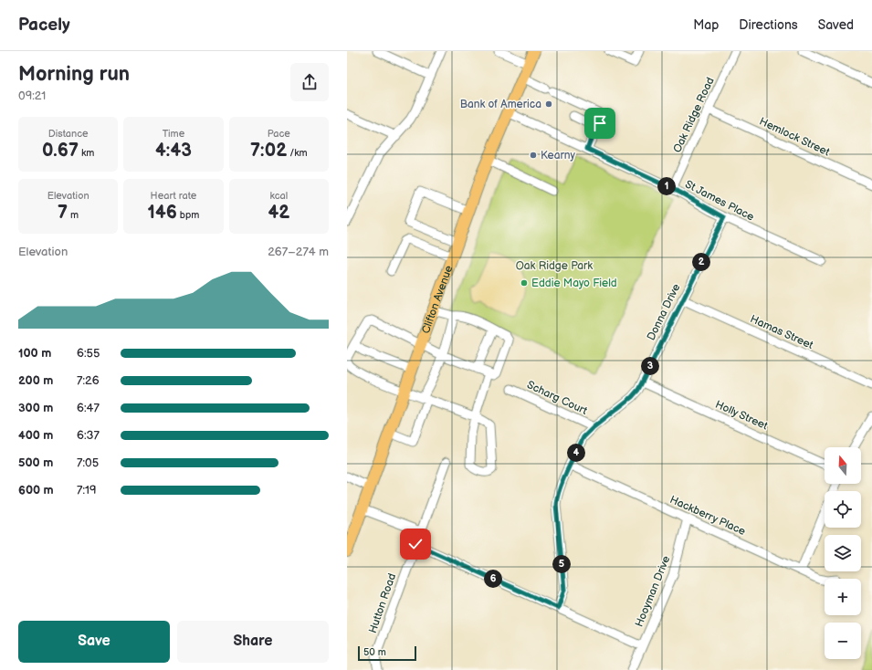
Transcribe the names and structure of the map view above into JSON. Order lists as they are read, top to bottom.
{
  "streets": {
    "main road": ["Clifton Avenue"],
    "street": [
      "Oak Ridge Road",
      "Hemlock Street",
      "St James Place",
      "Donna Drive",
      "Hamas Street",
      "Scharg Court",
      "Holly Street",
      "Hackberry Place",
      "Hooyman Drive",
      "Hutton Road"
    ]
  },
  "crossings": [
    ["Oak Ridge Road", "Hemlock Street"],
    ["Oak Ridge Road", "St James Place"],
    ["St James Place", "Clifton Avenue"],
    ["St James Place", "Donna Drive"],
    ["Donna Drive", "Hamas Street"],
    ["Donna Drive", "Scharg Court"],
    ["Donna Drive", "Holly Street"],
    ["Donna Drive", "Hackberry Place"],
    ["Hackberry Place", "Hooyman Drive"]
  ],
  "parks": ["Oak Ridge Park"],
  "places": ["Bank of America", "Kearny", "Eddie Mayo Field"],
  "scale_bar": "50 m",
  "north": "top",
  "page": {
    "header": "Pacely",
    "nav": ["Map", "Directions", "Saved"],
    "heading": ["Morning run", "09:21"],
    "stats": [
      ["Distance", "0.67 km"],
      ["Time", "4:43"],
      ["Pace", "7:02 /km"],
      ["Elevation", "7 m"],
      ["Heart rate", "146 bpm"],
      ["kcal", "42"]
    ],
    "pins": [
      "1",
      "2",
      "3",
      "4",
      "5",
      "6"
    ],
    "chart": ["Elevation", "267–274 m"],
    "list": [
      {
        "name": "100 m",
        "note": "6:55"
      },
      {
        "name": "200 m",
        "note": "7:26"
      },
      {
        "name": "300 m",
        "note": "6:47"
      },
      {
        "name": "400 m",
        "note": "6:37"
      },
      {
        "name": "500 m",
        "note": "7:05"
      },
      {
        "name": "600 m",
        "note": "7:19"
      }
    ],
    "map_buttons": ["+", "−"],
    "buttons": ["Save", "Share"],
    "scale": "50 m"
  }
}
